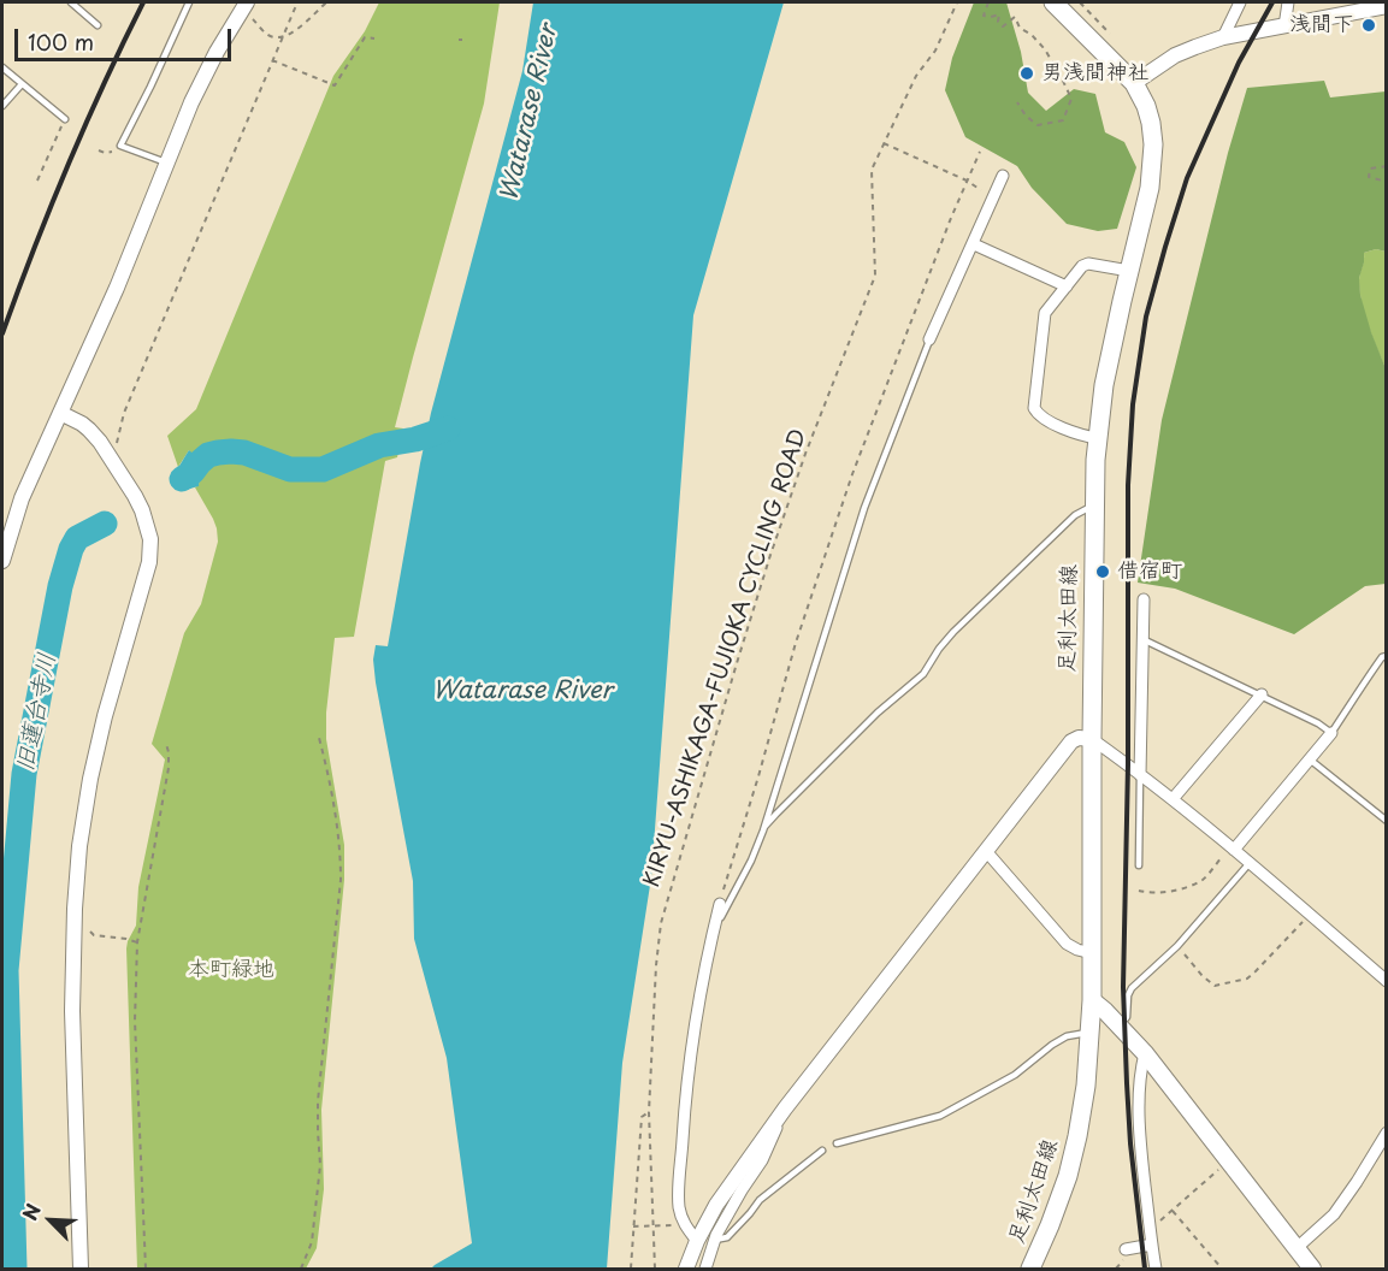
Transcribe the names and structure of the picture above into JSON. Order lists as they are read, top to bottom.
{
  "streets": {
    "main road": ["足利太田線"],
    "path": ["KIRYU-ASHIKAGA-FUJIOKA CYCLING ROAD"]
  },
  "water": ["Watarase River", "旧蓮台寺川"],
  "parks": ["本町緑地"],
  "places": ["浅間下", "男浅間神社", "借宿町"],
  "scale_bar": "100 m",
  "north": "top left"
}
